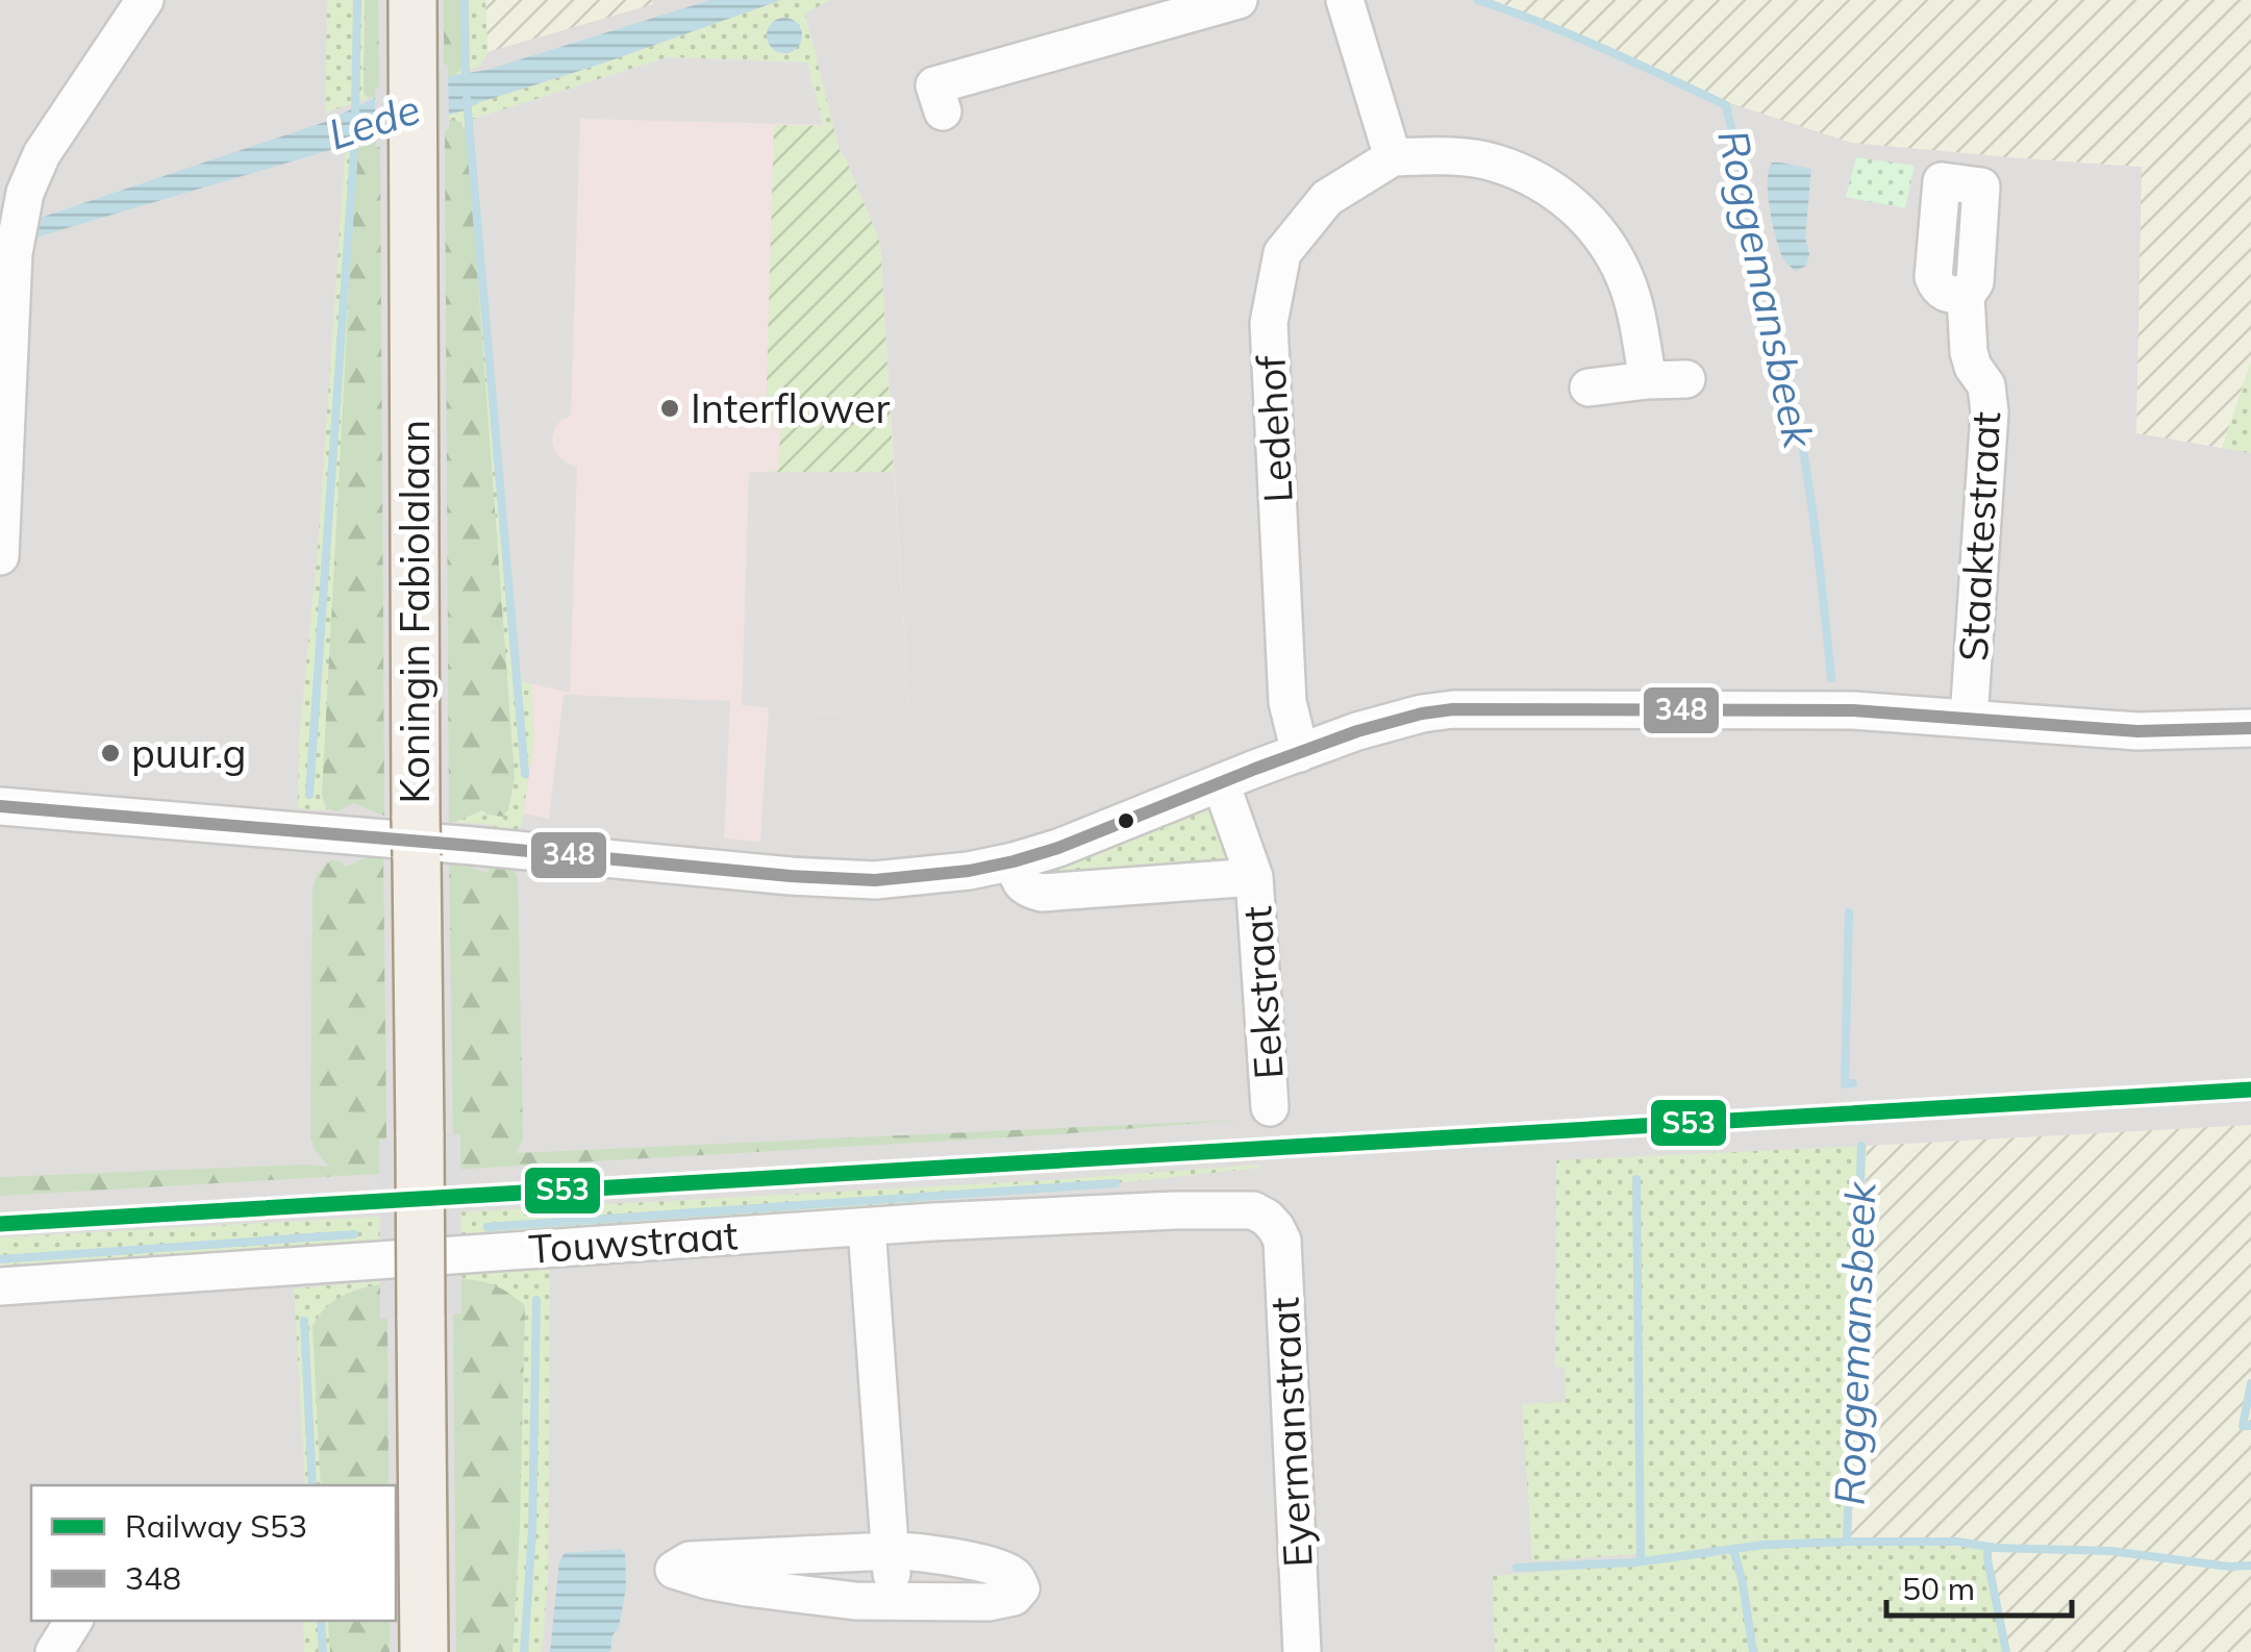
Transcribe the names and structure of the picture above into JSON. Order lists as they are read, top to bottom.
{
  "streets": {
    "main road": ["Koningin Fabiolalaan"],
    "street": [
      "Ledehof",
      "Staaktestraat",
      "Eekstraat",
      "Touwstraat",
      "Eyermanstraat"
    ]
  },
  "crossings": [
    ["Touwstraat", "Eyermanstraat"]
  ],
  "water": ["Lede", "Roggemansbeek"],
  "places": ["Interflower", "puur.g"],
  "lines": ["transit line 348", "rail line S53"],
  "legend": ["Railway S53", "348"],
  "scale_bar": "50 m"
}
